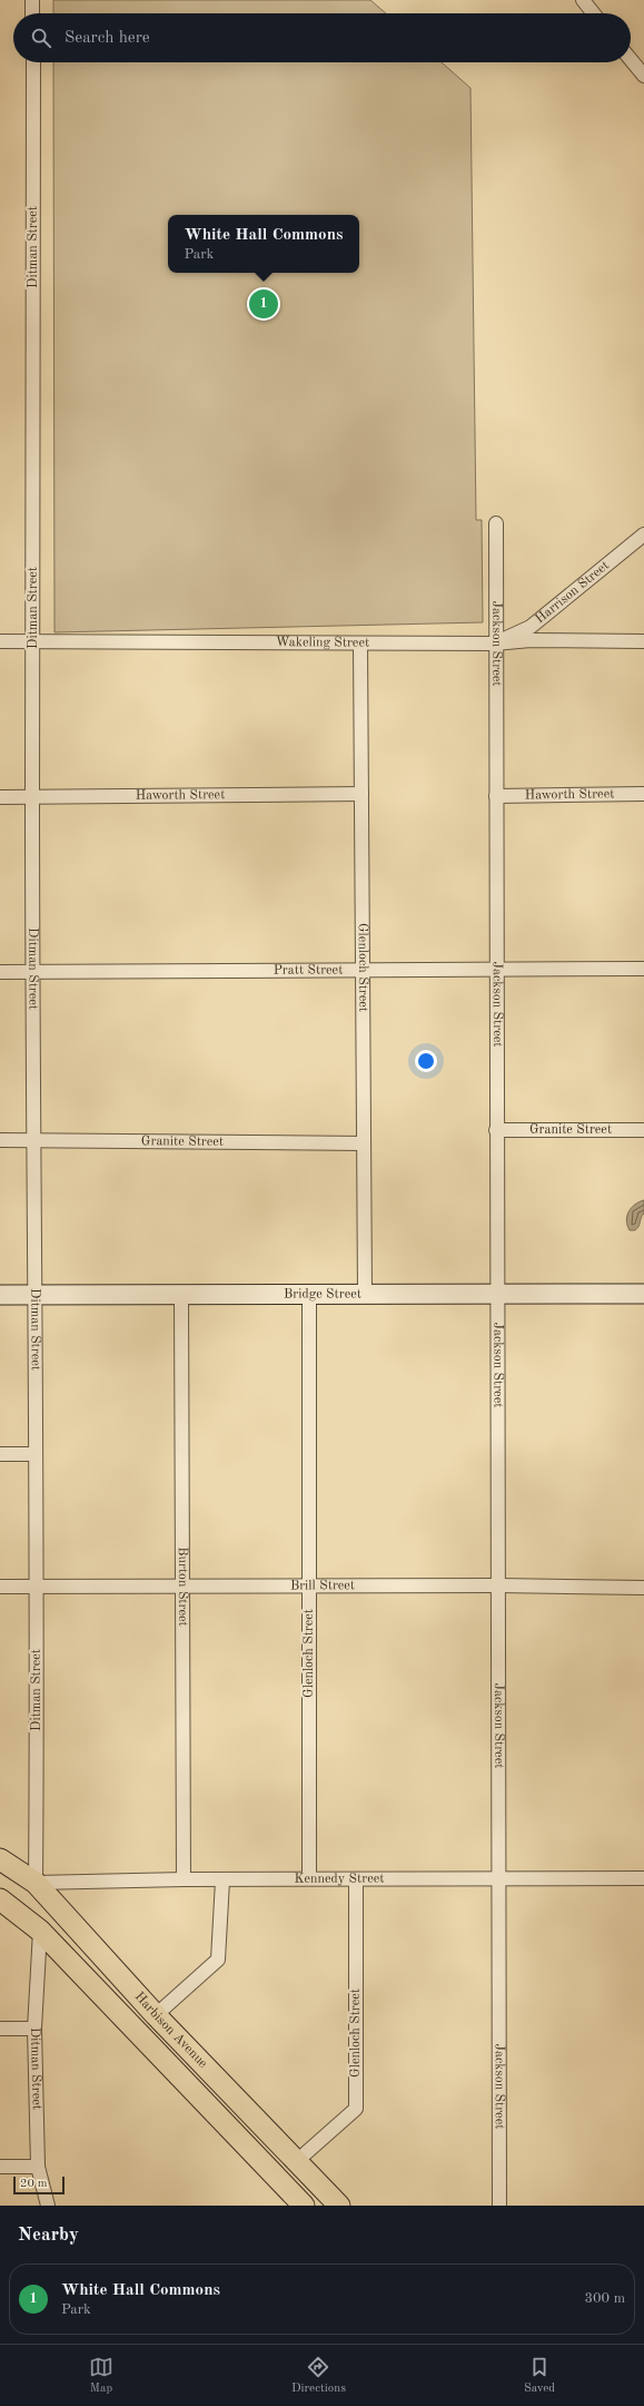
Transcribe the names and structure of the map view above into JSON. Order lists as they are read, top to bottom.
{
  "streets": {
    "main road": ["Bridge Street", "Harbison Avenue"],
    "street": [
      "Ditman Street",
      "Harrison Street",
      "Wakeling Street",
      "Jackson Street",
      "Haworth Street",
      "Glenloch Street",
      "Pratt Street",
      "Granite Street",
      "Burton Street",
      "Brill Street",
      "Kennedy Street"
    ]
  },
  "crossings": [
    ["Ditman Street", "Wakeling Street"],
    ["Ditman Street", "Haworth Street"],
    ["Ditman Street", "Pratt Street"],
    ["Ditman Street", "Granite Street"],
    ["Ditman Street", "Bridge Street"],
    ["Ditman Street", "Brill Street"],
    ["Ditman Street", "Kennedy Street"],
    ["Ditman Street", "Harbison Avenue"],
    ["Harrison Street", "Wakeling Street"],
    ["Harrison Street", "Jackson Street"],
    ["Wakeling Street", "Jackson Street"],
    ["Wakeling Street", "Glenloch Street"],
    ["Jackson Street", "Haworth Street"],
    ["Jackson Street", "Pratt Street"],
    ["Jackson Street", "Granite Street"],
    ["Jackson Street", "Bridge Street"],
    ["Jackson Street", "Brill Street"],
    ["Jackson Street", "Kennedy Street"],
    ["Haworth Street", "Glenloch Street"],
    ["Glenloch Street", "Pratt Street"],
    ["Glenloch Street", "Granite Street"],
    ["Glenloch Street", "Bridge Street"],
    ["Glenloch Street", "Brill Street"],
    ["Glenloch Street", "Kennedy Street"],
    ["Glenloch Street", "Harbison Avenue"],
    ["Bridge Street", "Burton Street"],
    ["Burton Street", "Brill Street"],
    ["Burton Street", "Kennedy Street"],
    ["Kennedy Street", "Harbison Avenue"]
  ],
  "scale_bar": "20 m",
  "page": {
    "search": "Search here",
    "popup": ["White Hall Commons", "Park"],
    "pins": "1",
    "scale": "20 m",
    "heading": "Nearby",
    "list": [
      {
        "mark": "1",
        "name": "White Hall Commons",
        "note": "Park",
        "value": "300 m"
      }
    ],
    "nav": ["Map", "Directions", "Saved"]
  }
}
